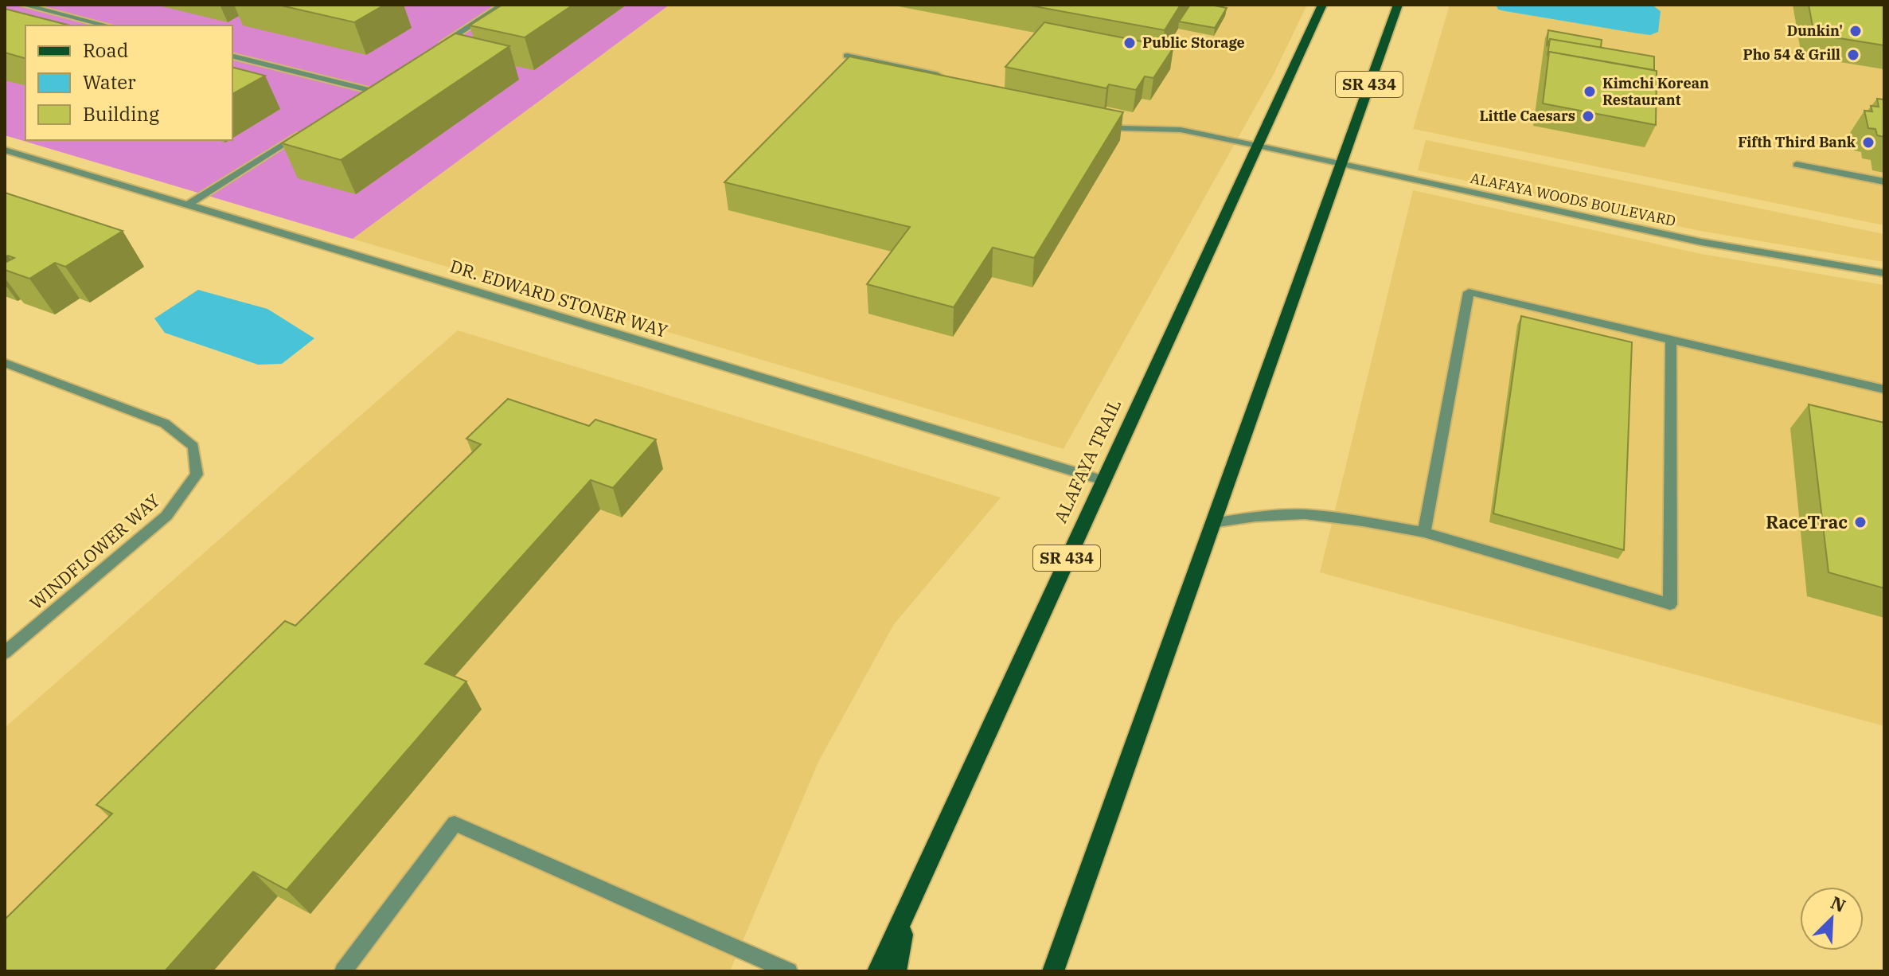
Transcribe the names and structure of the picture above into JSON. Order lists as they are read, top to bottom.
{
  "streets": {
    "main road": ["SR 434", "ALAFAYA TRAIL"],
    "street": ["ALAFAYA WOODS BOULEVARD", "DR. EDWARD STONER WAY", "WINDFLOWER WAY"]
  },
  "crossings": [
    ["SR 434", "ALAFAYA WOODS BOULEVARD"],
    ["ALAFAYA WOODS BOULEVARD", "ALAFAYA TRAIL"],
    ["DR. EDWARD STONER WAY", "ALAFAYA TRAIL"]
  ],
  "places": [
    "Dunkin'",
    "Public Storage",
    "Pho 54 & Grill",
    "Kimchi Korean Restaurant",
    "Little Caesars",
    "Fifth Third Bank",
    "RaceTrac"
  ],
  "legend": ["Road", "Water", "Building"],
  "north": "top right"
}
